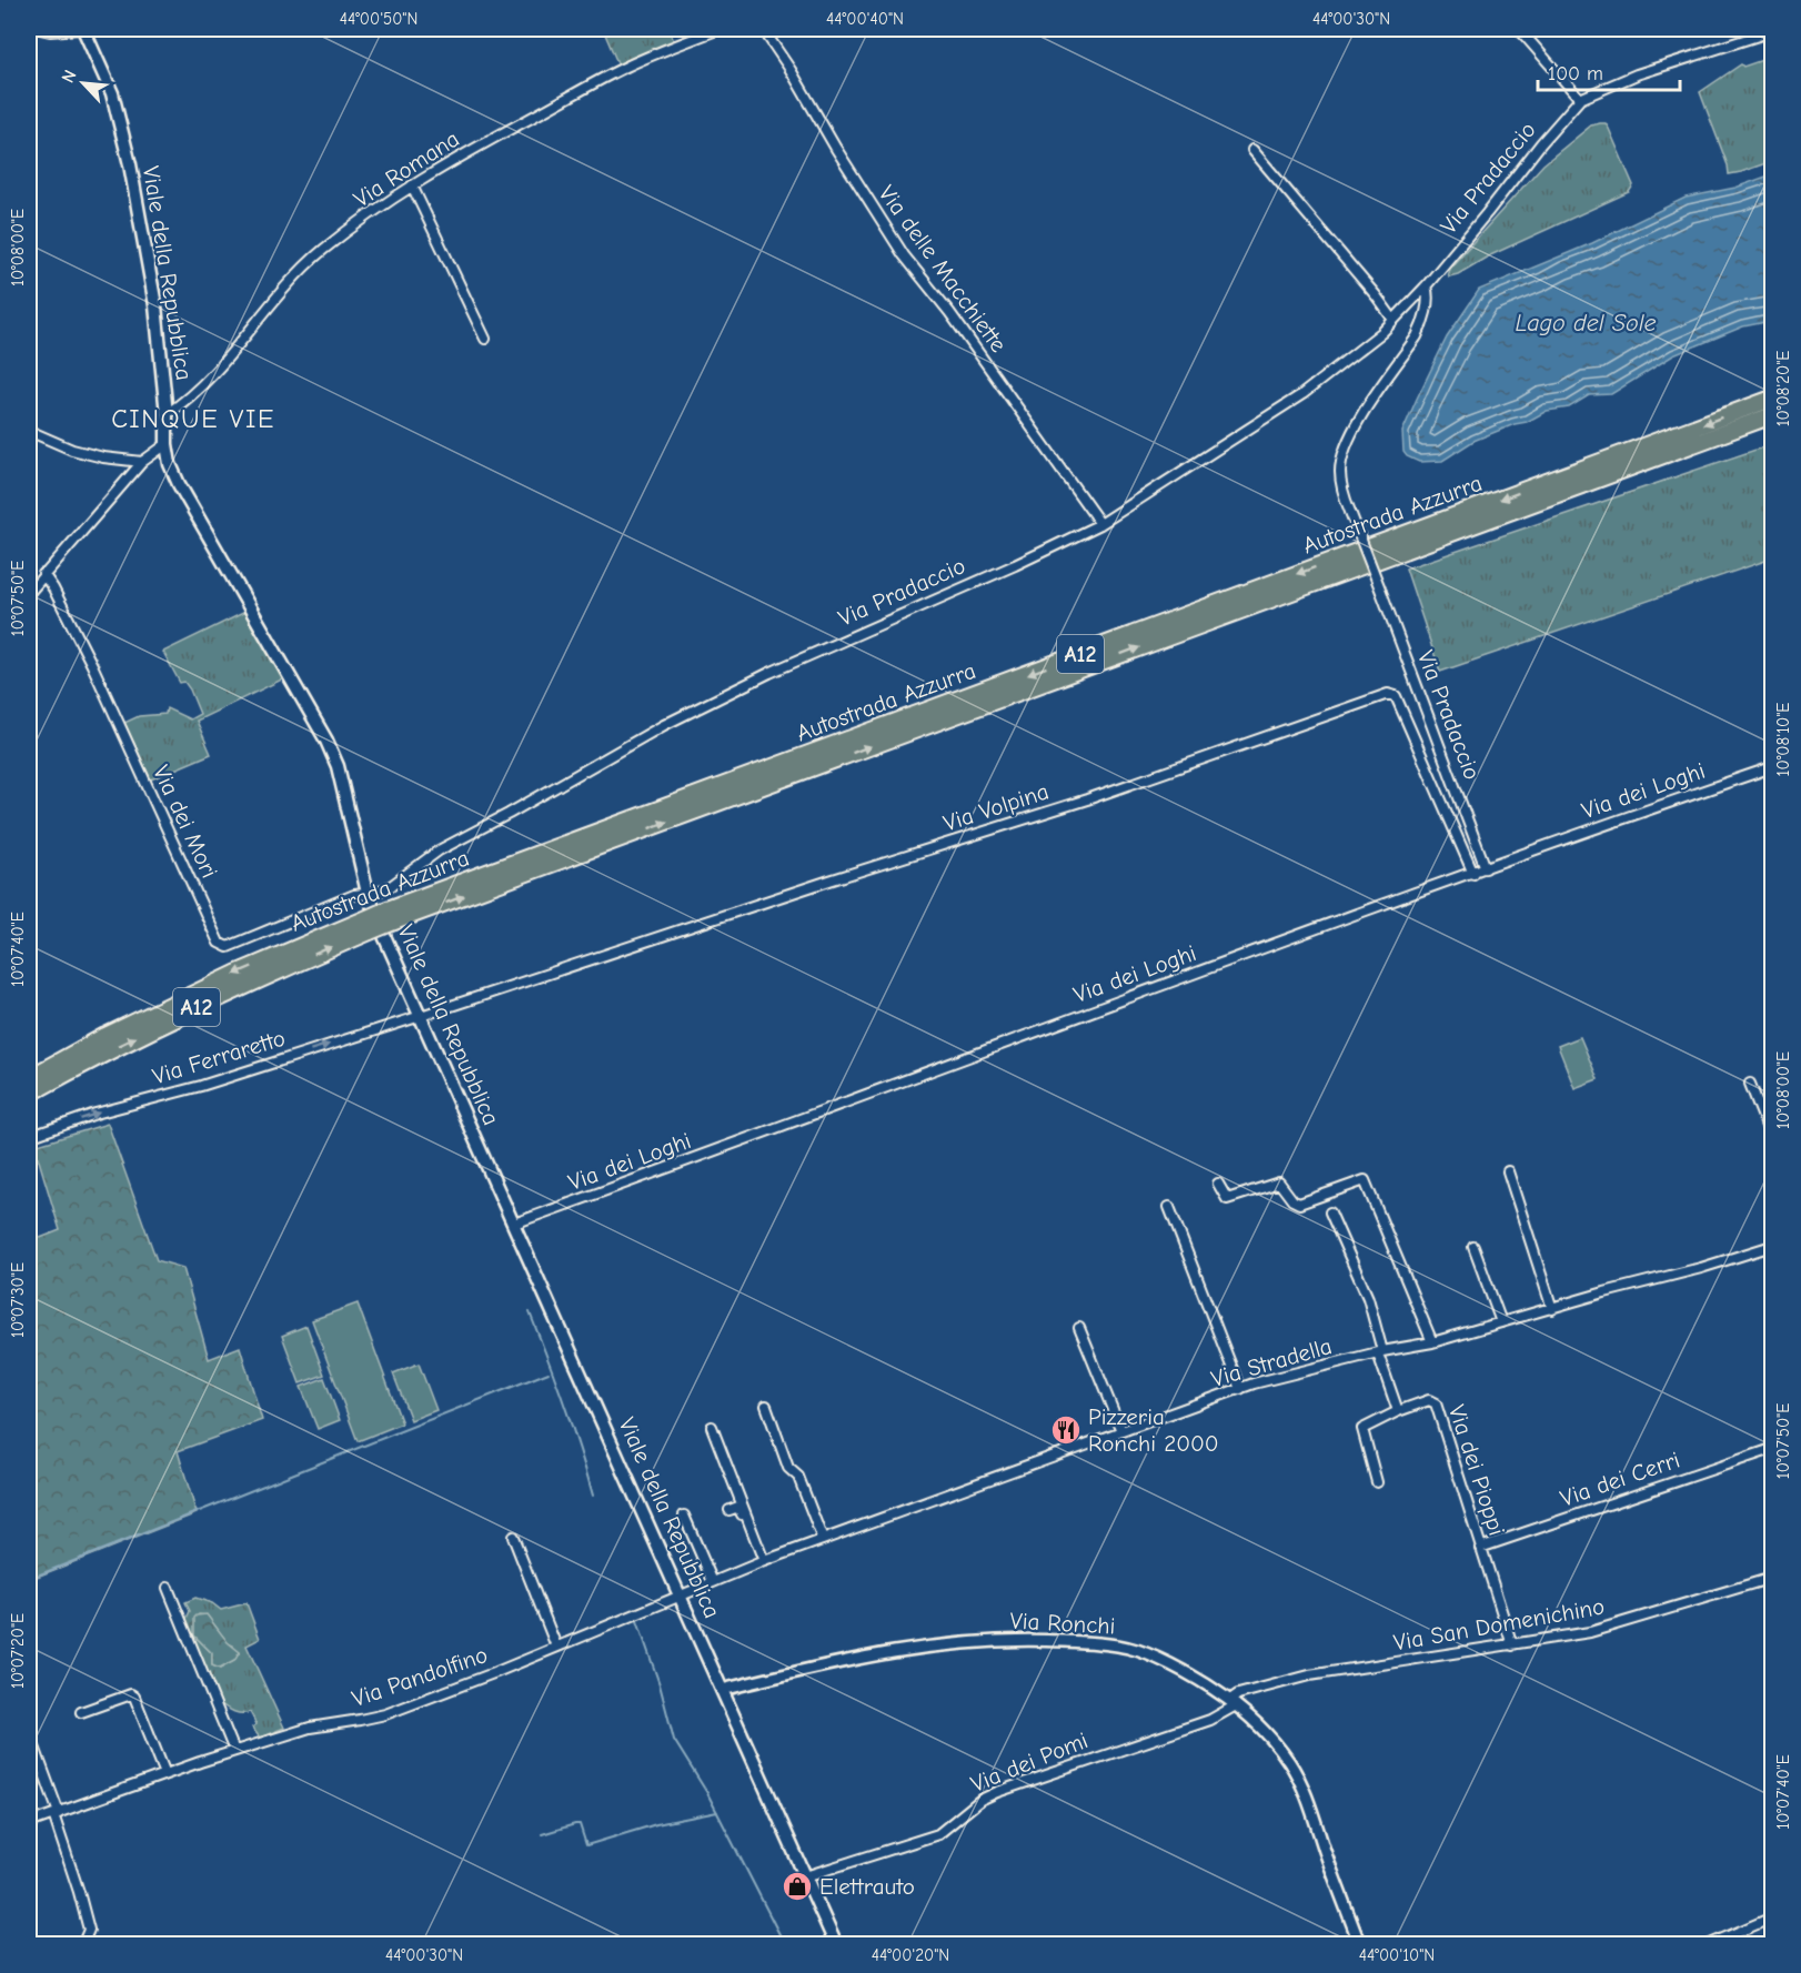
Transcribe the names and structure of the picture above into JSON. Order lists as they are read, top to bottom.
{
  "streets": {
    "highway": ["Autostrada Azzurra", "A12"],
    "main road": ["Viale della Repubblica"],
    "street": [
      "Via Romana",
      "Via Pradaccio",
      "Via delle Macchiette",
      "Via dei Loghi",
      "Via Volpina",
      "Via dei Mori",
      "Via Ferraretto",
      "Via Stradella",
      "Via dei Pioppi",
      "Via dei Cerri",
      "Via Ronchi",
      "Via San Domenichino",
      "Via Pandolfino",
      "Via dei Pomi"
    ]
  },
  "crossings": [
    ["Via Romana", "Viale della Repubblica"],
    ["Via Pradaccio", "Via delle Macchiette"],
    ["Via Pradaccio", "Viale della Repubblica"],
    ["Via Pradaccio", "Via dei Loghi"],
    ["Via Pradaccio", "Via dei Mori"],
    ["Viale della Repubblica", "Via dei Loghi"],
    ["Viale della Repubblica", "Via Volpina"],
    ["Viale della Repubblica", "Via dei Mori"],
    ["Viale della Repubblica", "Via Ferraretto"],
    ["Viale della Repubblica", "Via Stradella"],
    ["Viale della Repubblica", "Via Ronchi"],
    ["Viale della Repubblica", "Via Pandolfino"],
    ["Viale della Repubblica", "Via dei Pomi"],
    ["Via dei Loghi", "Via Volpina"],
    ["Via Volpina", "Via Ferraretto"],
    ["Via Stradella", "Via Pandolfino"],
    ["Via dei Pioppi", "Via dei Cerri"],
    ["Via dei Pioppi", "Via San Domenichino"],
    ["Via Ronchi", "Via San Domenichino"],
    ["Via Ronchi", "Via dei Pomi"],
    ["Via San Domenichino", "Via dei Pomi"]
  ],
  "one_way": ["Via Ferraretto"],
  "districts": ["CINQUE VIE"],
  "water": ["Lago del Sole"],
  "places": {
    "restaurant": ["Pizzeria Ronchi 2000"],
    "shop": ["Elettrauto"]
  },
  "scale_bar": "100 m",
  "north": "top left",
  "coordinates": [
    "44°00'50\"N",
    "44°00'40\"N",
    "44°00'30\"N",
    "10°08'00\"E",
    "10°08'20\"E",
    "10°07'50\"E",
    "10°08'10\"E",
    "10°07'40\"E",
    "10°07'30\"E",
    "10°07'20\"E",
    "44°00'20\"N",
    "44°00'10\"N"
  ]
}
